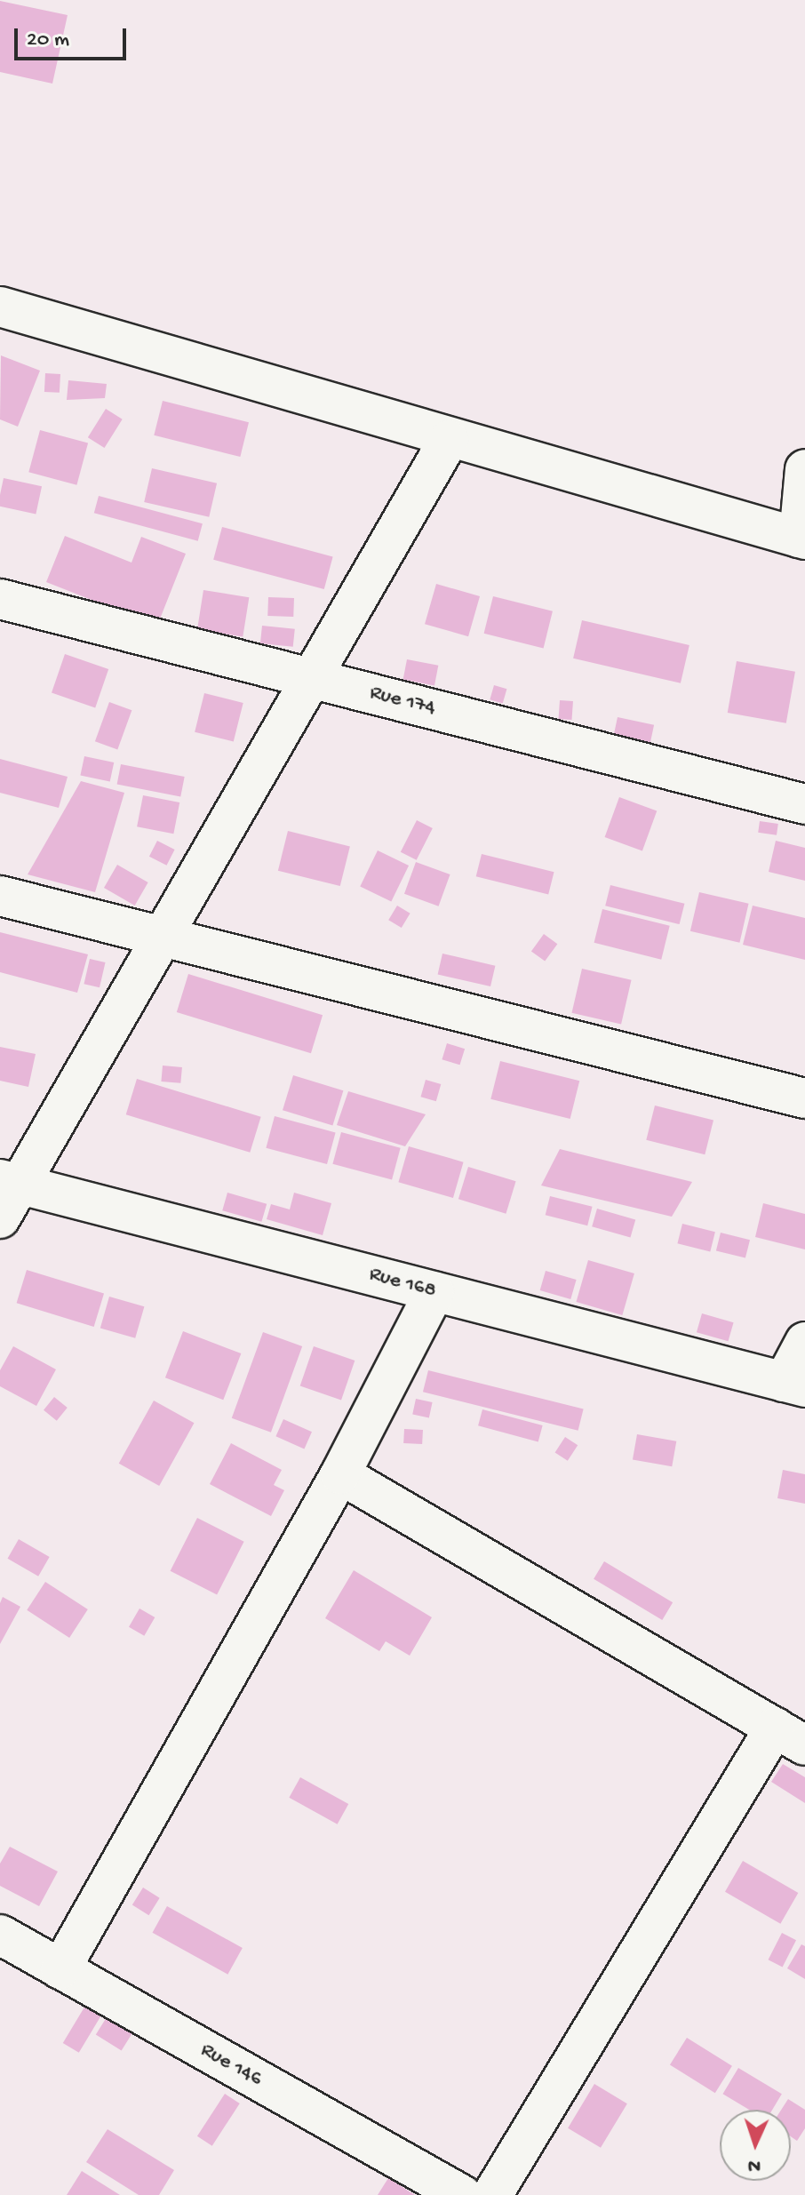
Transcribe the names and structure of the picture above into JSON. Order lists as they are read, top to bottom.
{
  "streets": {
    "street": ["Rue 174", "Rue 168", "Rue 146"]
  },
  "scale_bar": "20 m",
  "north": "bottom"
}
